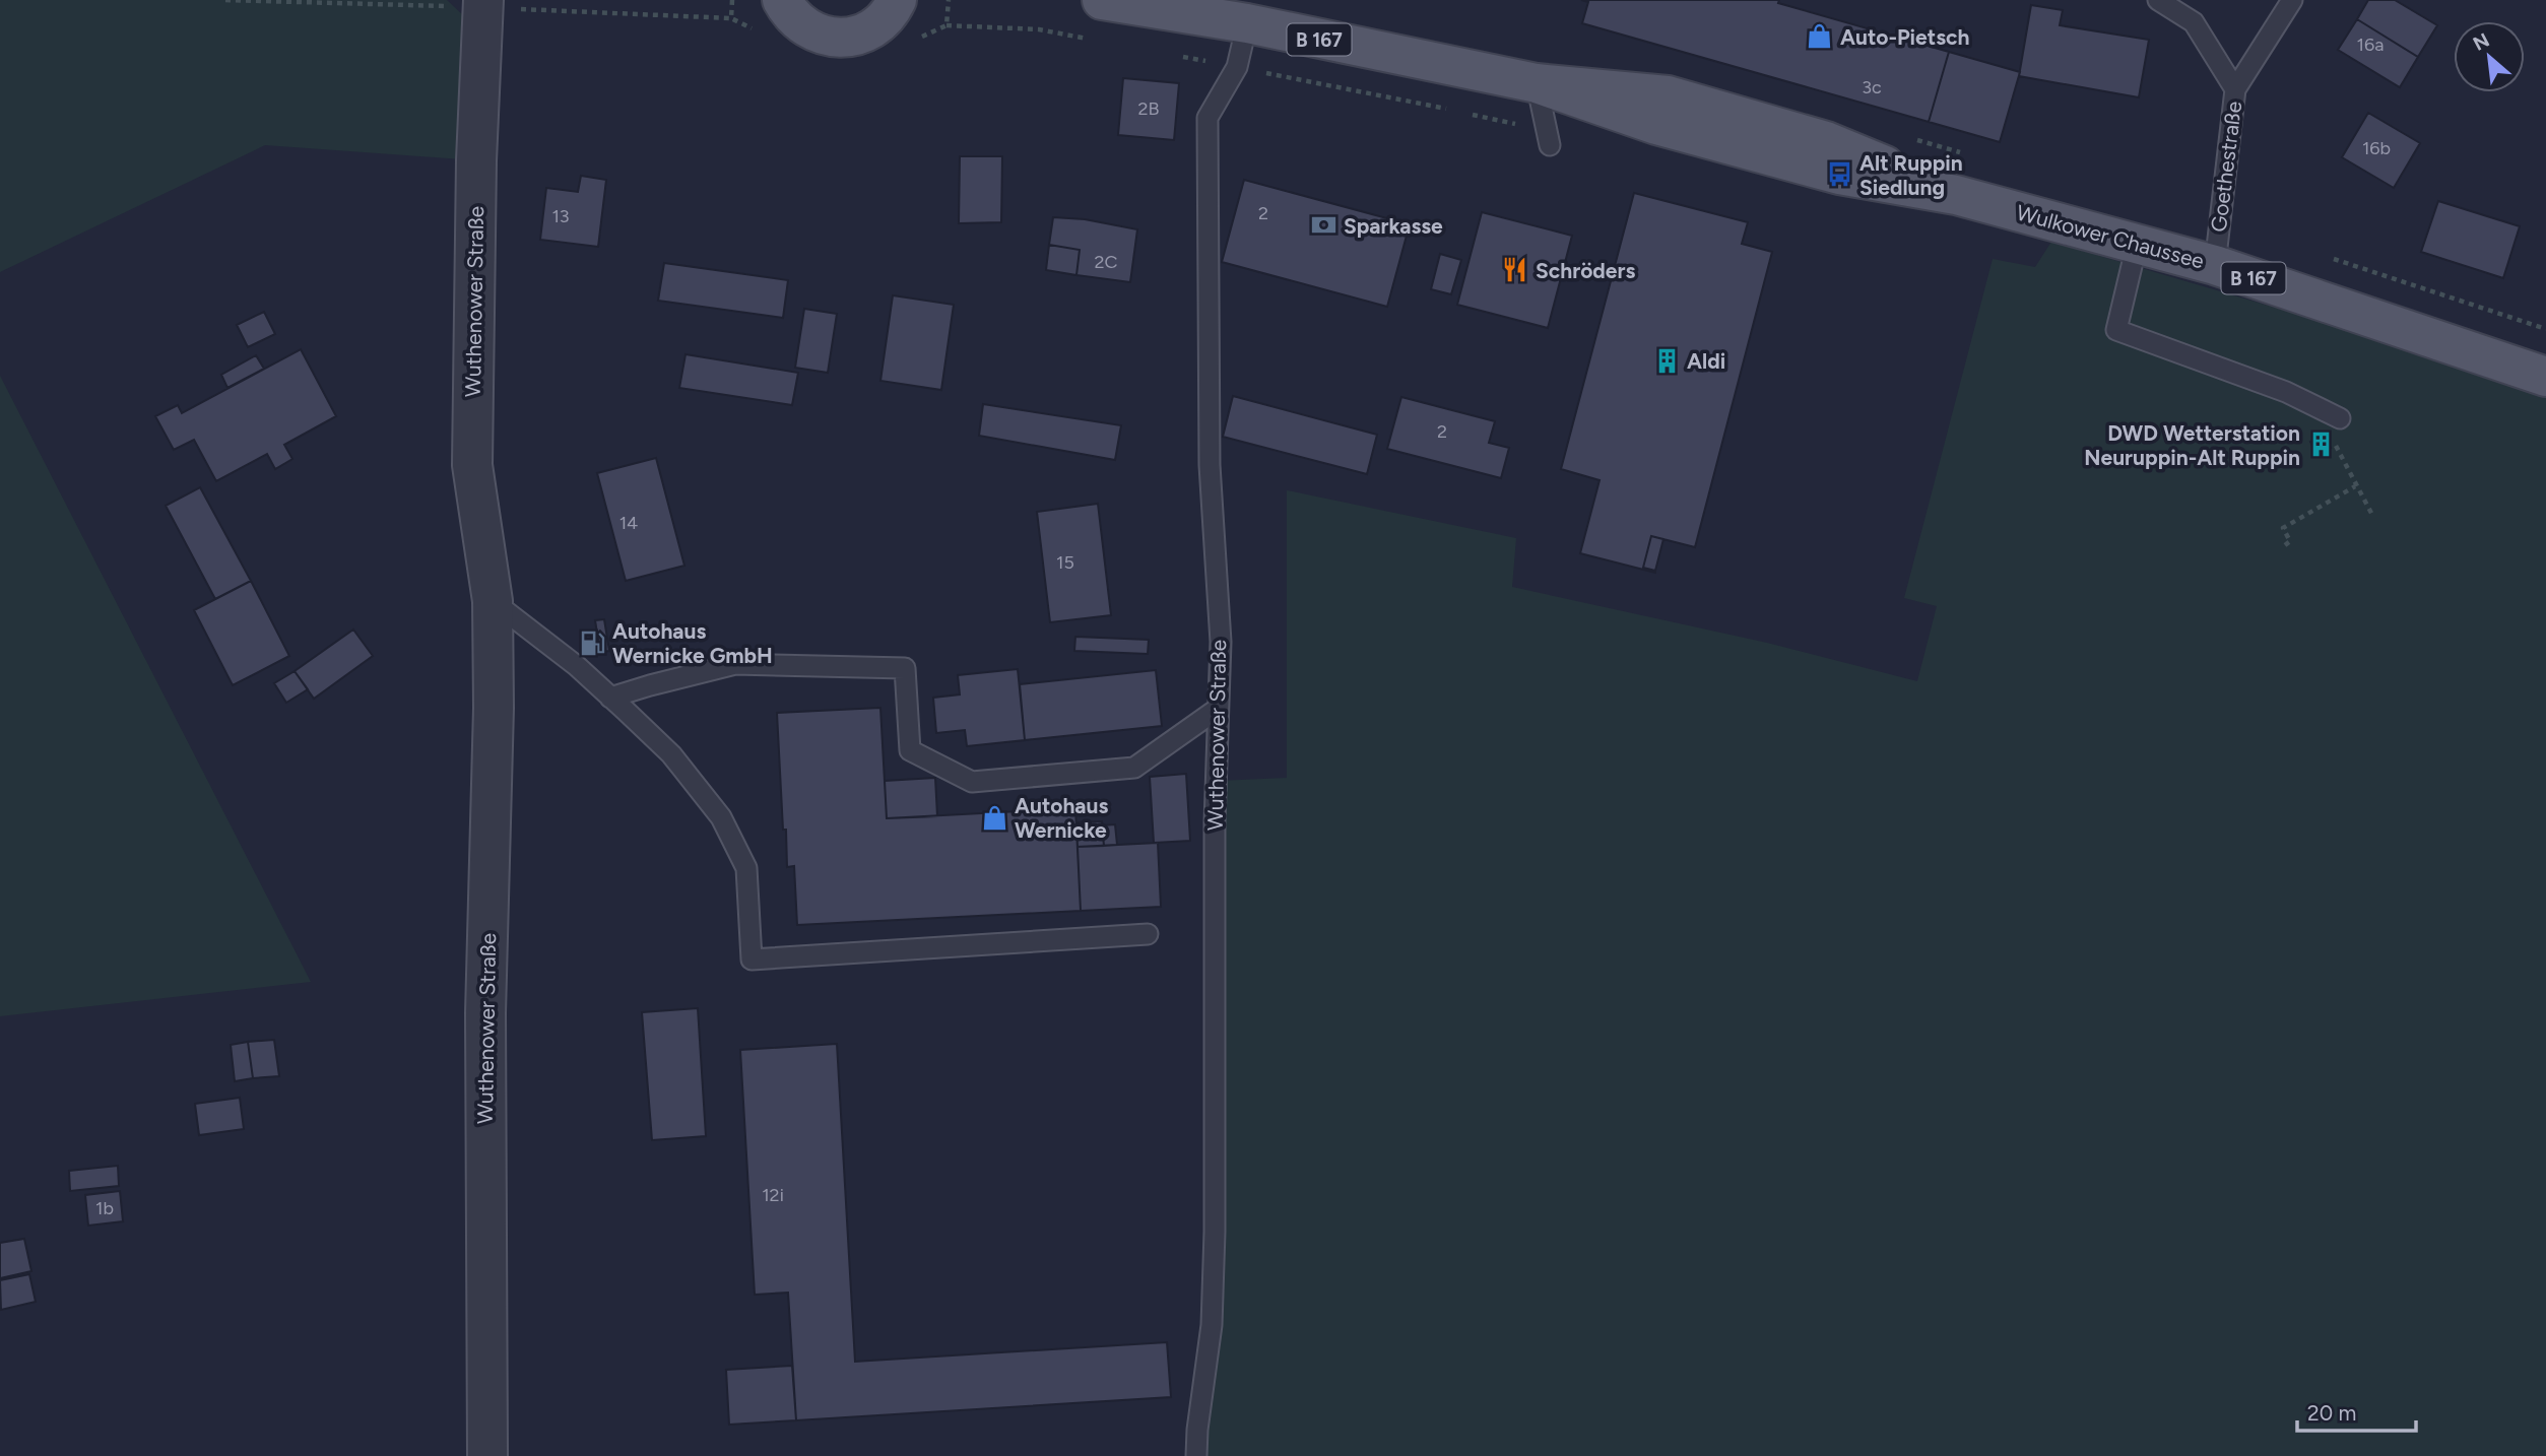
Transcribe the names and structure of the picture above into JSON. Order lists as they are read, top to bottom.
{
  "streets": {
    "main road": ["B 167", "Wulkower Chaussee"],
    "street": ["Wuthenower Straße"],
    "lane": ["Goethestraße"]
  },
  "crossings": [
    ["Goethestraße", "Wulkower Chaussee"],
    ["Wulkower Chaussee", "Wuthenower Straße"]
  ],
  "places": {
    "shop": ["Auto-Pietsch", "Autohaus Wernicke"],
    "bus stop": ["Alt Ruppin Siedlung"],
    "bank": ["Sparkasse"],
    "restaurant": ["Schröders"],
    "building": ["Aldi", "DWD Wetterstation Neuruppin-Alt Ruppin"],
    "fuel station": ["Autohaus Wernicke GmbH"]
  },
  "house_numbers": [
    "16a",
    "3c",
    "2B",
    "16b",
    "2",
    "13",
    "2C",
    "2",
    "14",
    "15",
    "12i",
    "1b"
  ],
  "scale_bar": "20 m",
  "north": "top left"
}
